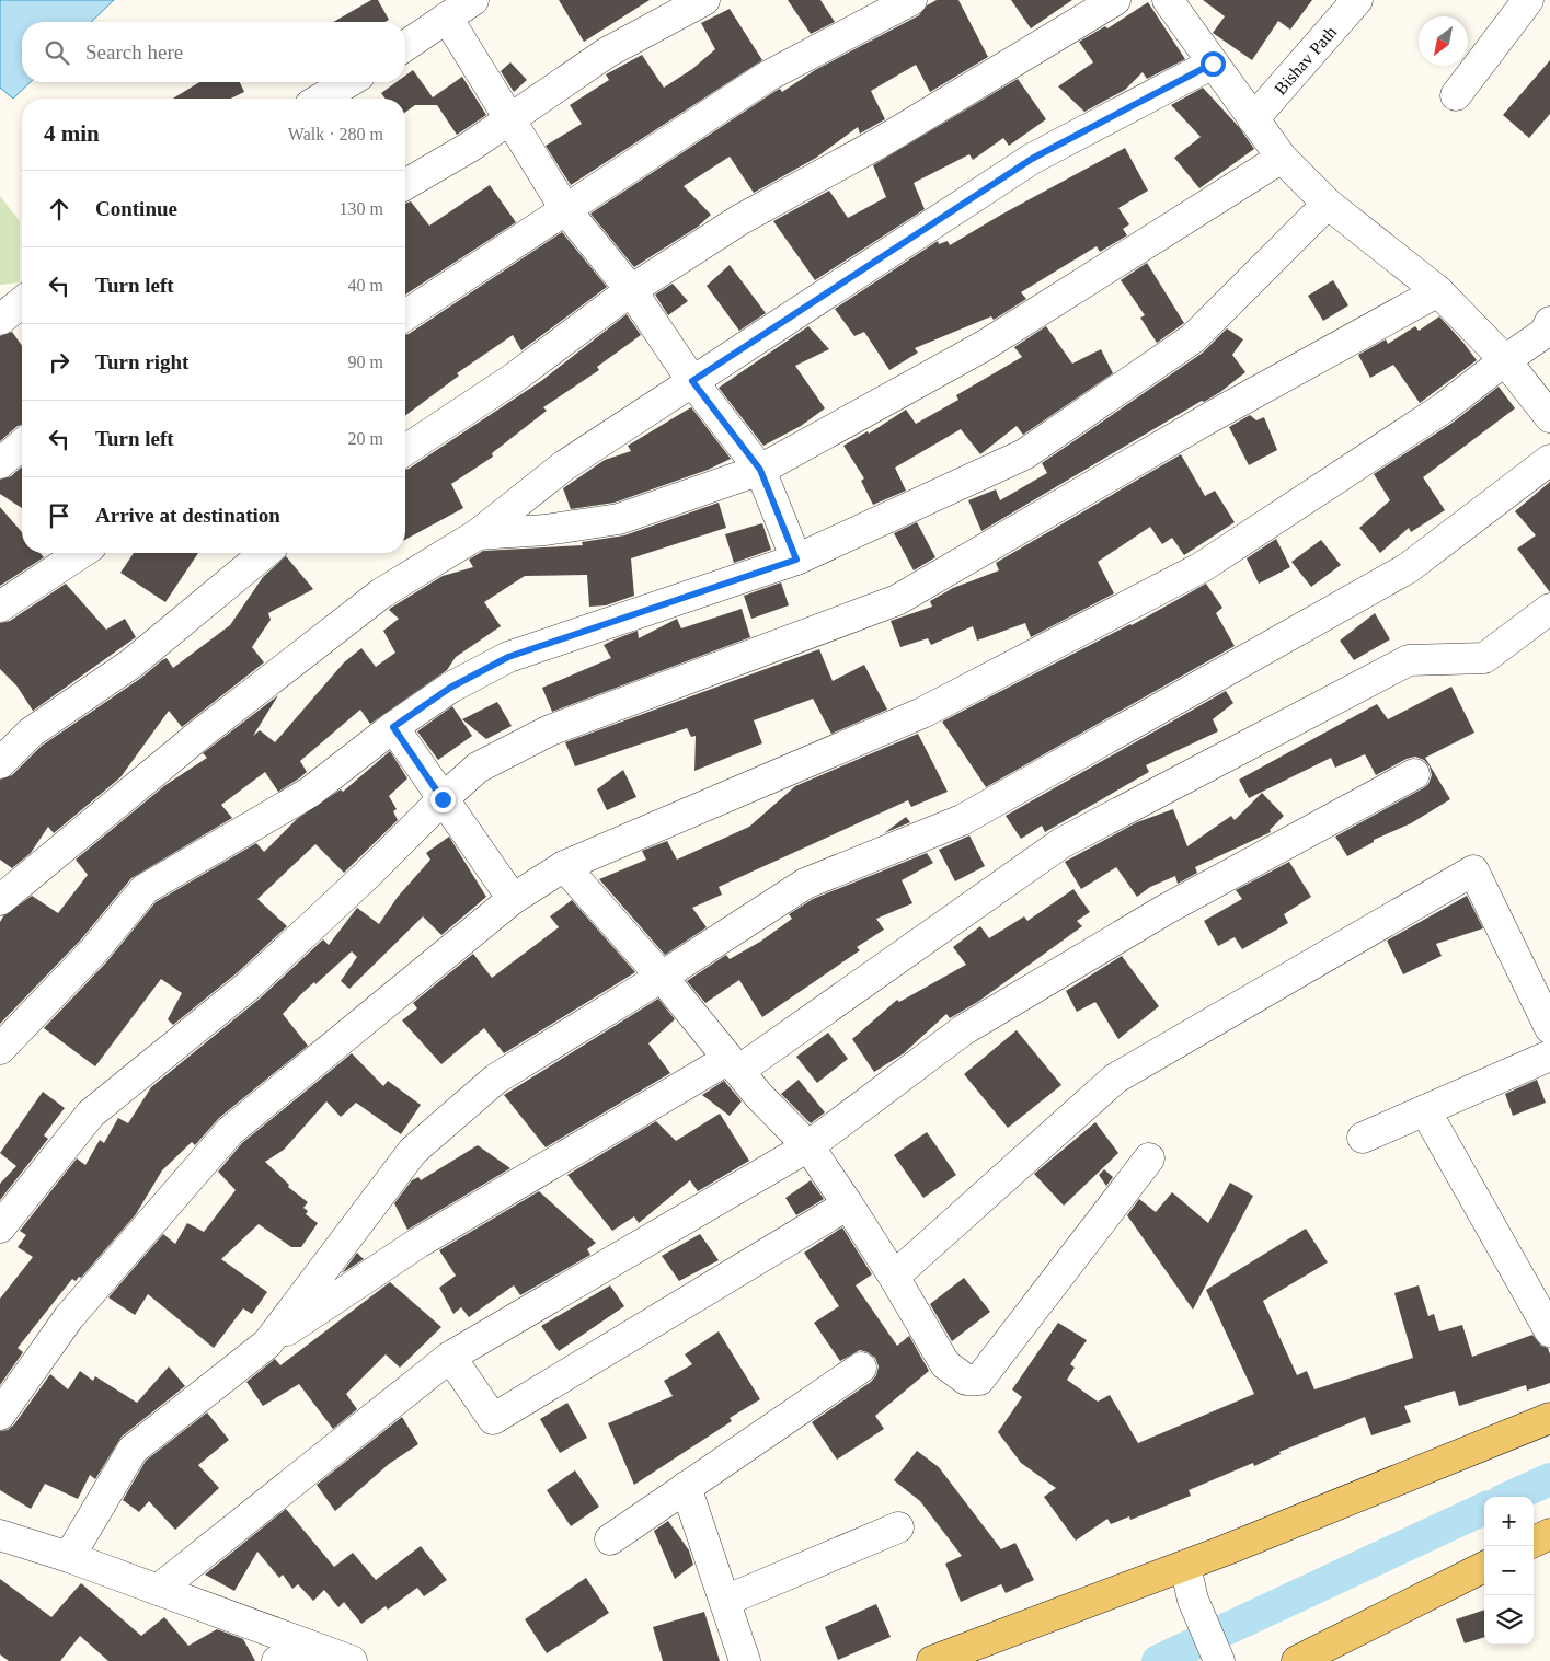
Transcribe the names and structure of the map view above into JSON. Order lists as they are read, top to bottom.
{
  "streets": {
    "street": ["Bishav Path"]
  },
  "north": "bottom left",
  "page": {
    "search": "Search here",
    "heading": ["4 min", "Walk · 280 m"],
    "list": [
      ["Continue", "130 m"],
      ["Turn left", "40 m"],
      ["Turn right", "90 m"],
      ["Turn left", "20 m"],
      "Arrive at destination"
    ],
    "map_buttons": ["+", "−"]
  }
}
